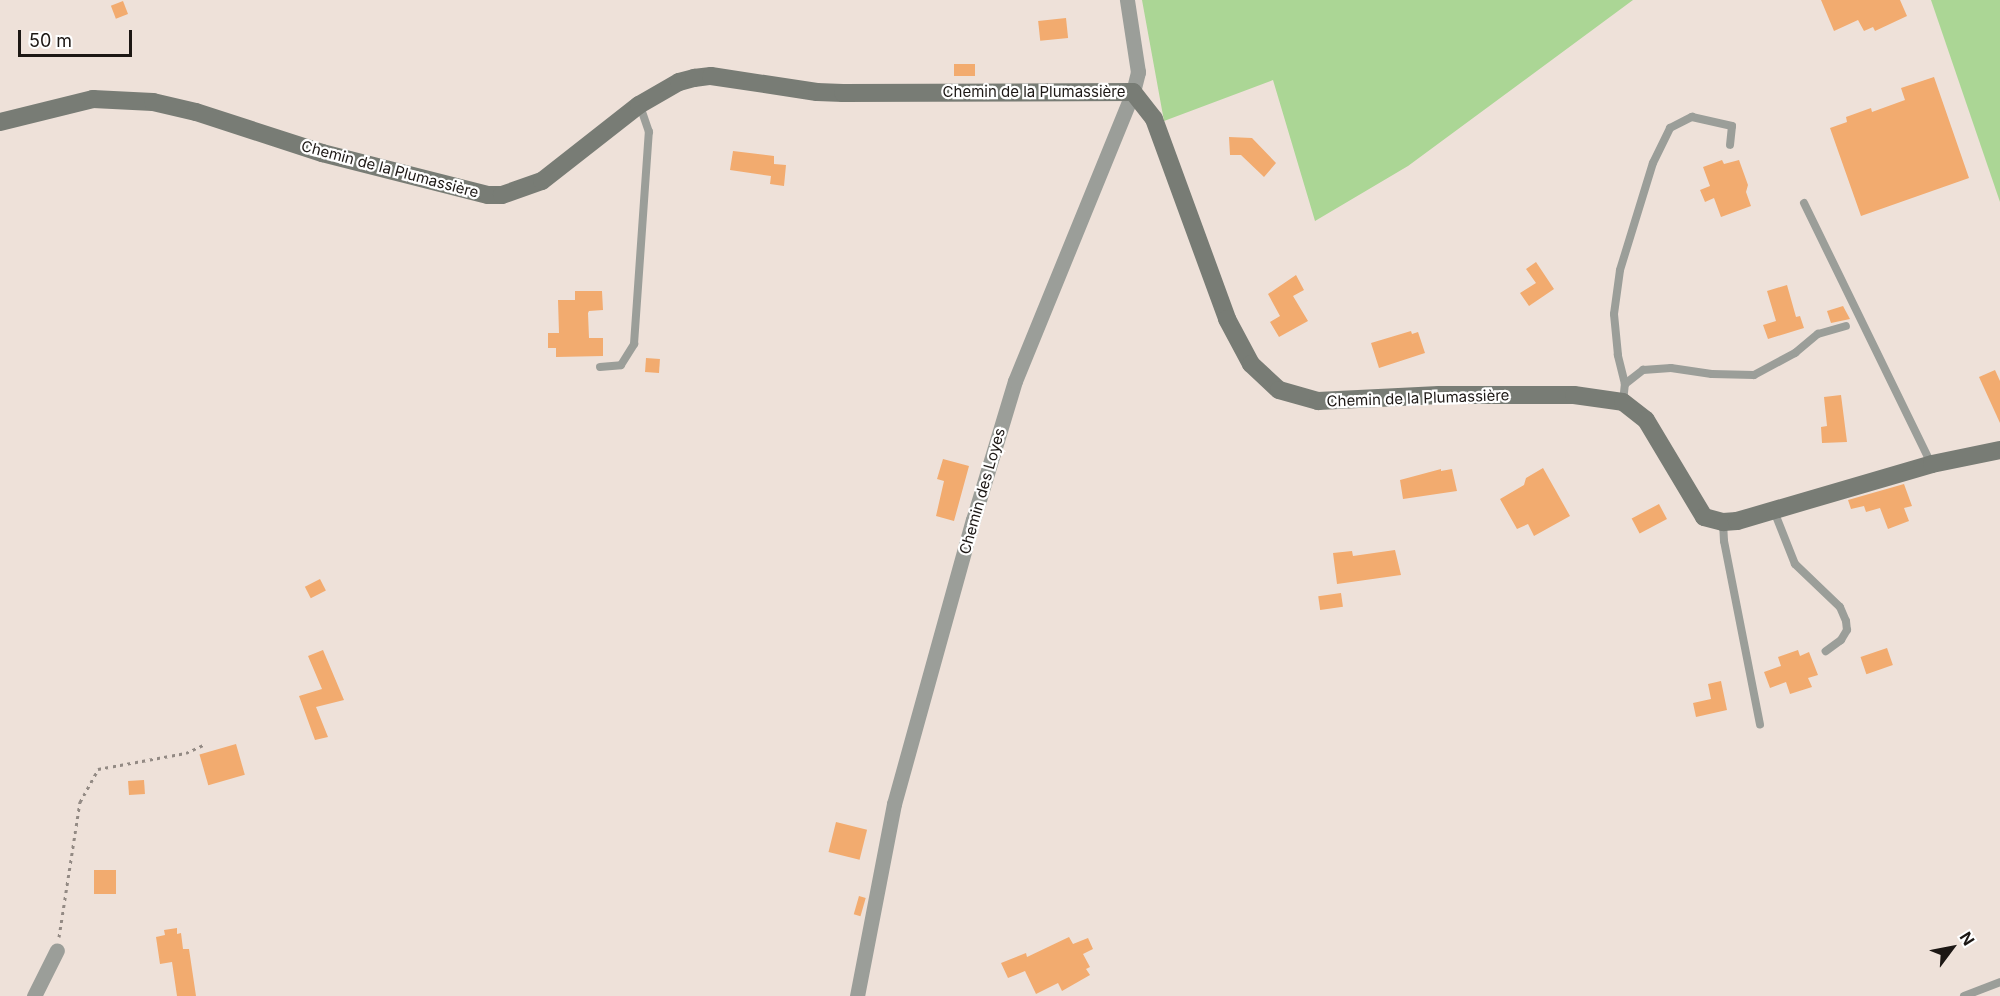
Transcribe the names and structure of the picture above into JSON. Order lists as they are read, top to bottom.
{
  "streets": {
    "street": ["Chemin de la Plumassière", "Chemin des Loyes"]
  },
  "crossings": [
    ["Chemin de la Plumassière", "Chemin des Loyes"]
  ],
  "scale_bar": "50 m",
  "north": "top right"
}
